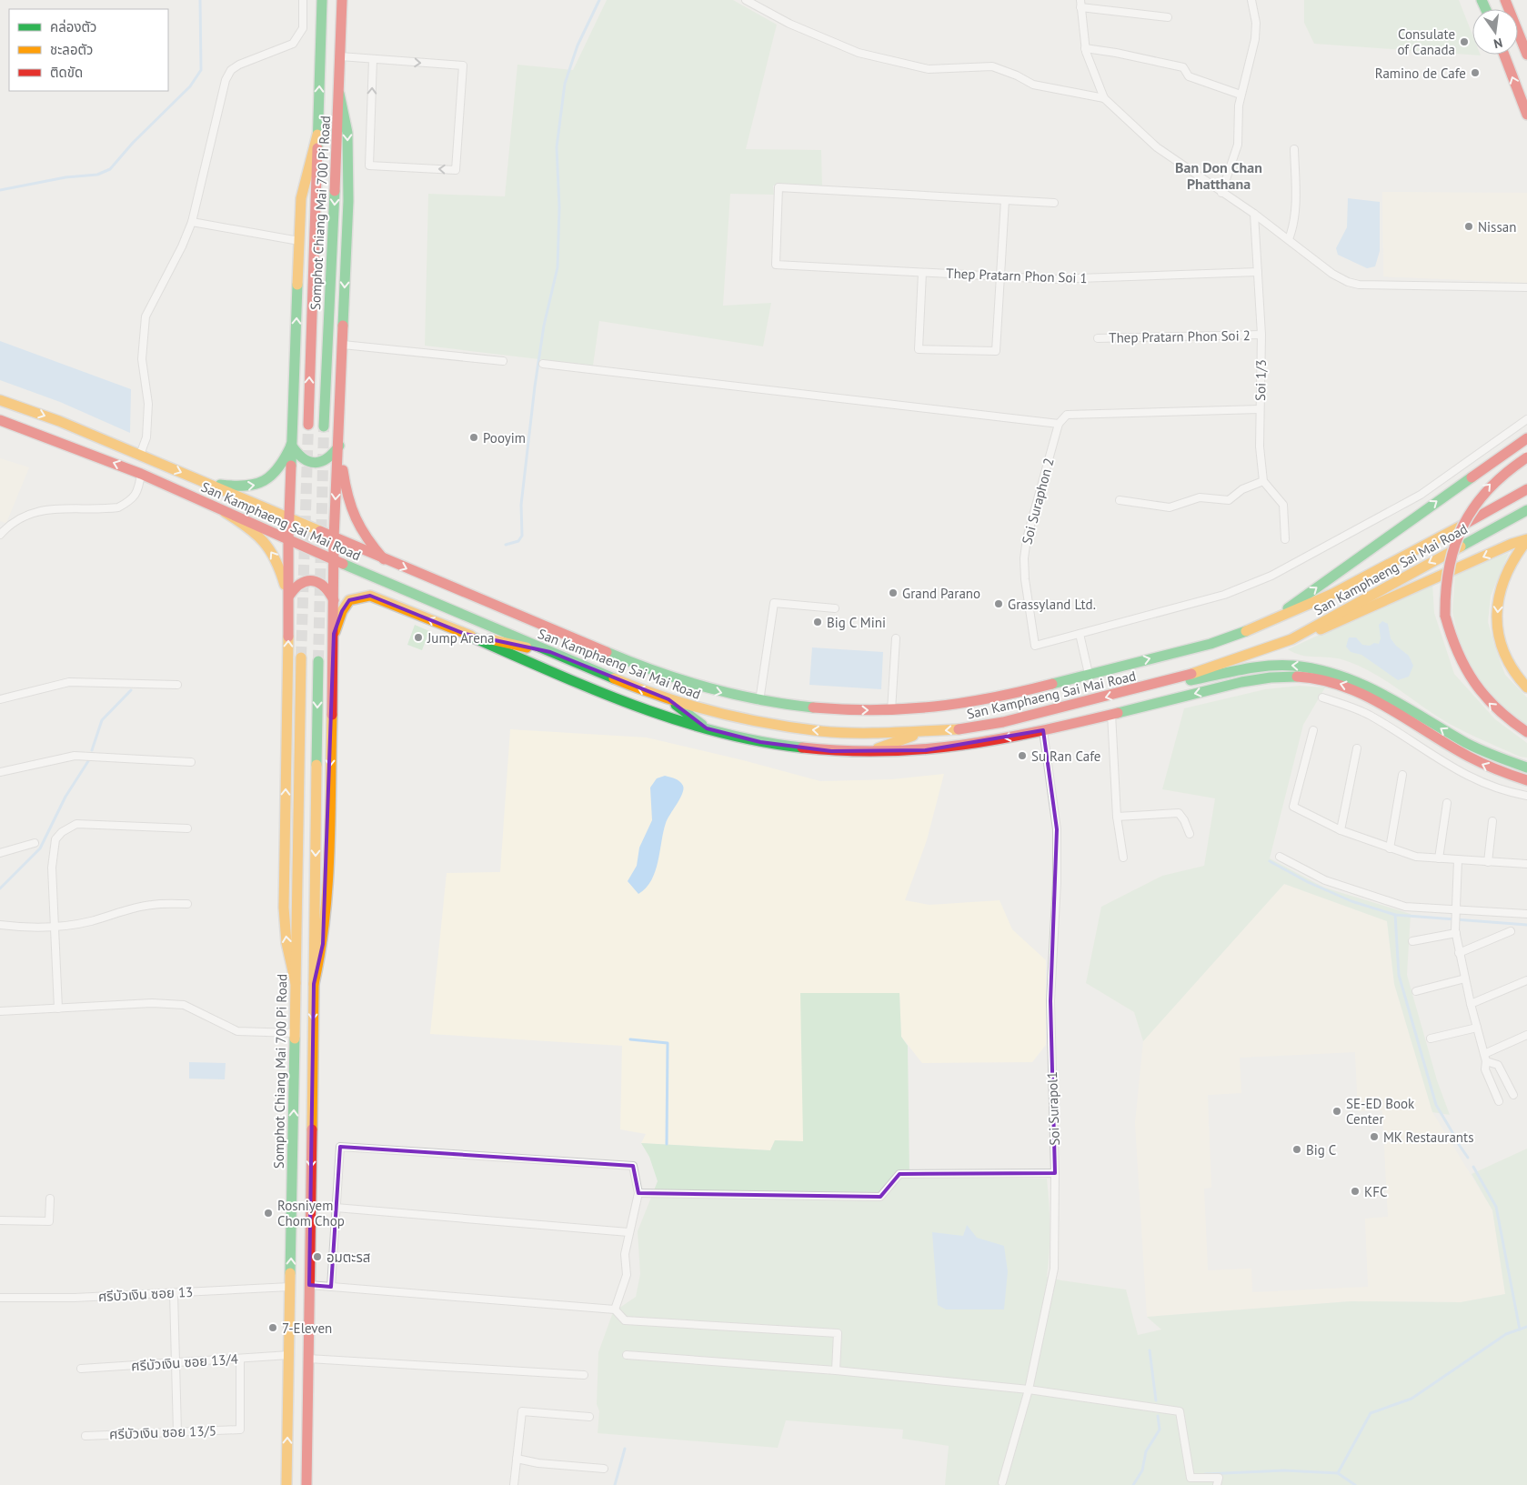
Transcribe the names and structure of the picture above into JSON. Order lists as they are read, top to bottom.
{
  "streets": {
    "main road": ["Somphot Chiang Mai 700 Pi Road", "San Kamphaeng Sai Mai Road"],
    "street": [
      "Thep Pratarn Phon Soi 1",
      "Thep Pratarn Phon Soi 2",
      "Soi 1/3",
      "Soi Suraphon 2",
      "Soi Surapol1",
      "ศรีบัวเงิน ซอย 13",
      "ศรีบัวเงิน ซอย 13/4",
      "ศรีบัวเงิน ซอย 13/5"
    ]
  },
  "crossings": [
    ["Somphot Chiang Mai 700 Pi Road", "ศรีบัวเงิน ซอย 13"],
    ["Somphot Chiang Mai 700 Pi Road", "ศรีบัวเงิน ซอย 13/4"],
    ["Thep Pratarn Phon Soi 1", "Soi 1/3"],
    ["Thep Pratarn Phon Soi 2", "Soi 1/3"],
    ["Soi 1/3", "Soi Suraphon 2"],
    ["ศรีบัวเงิน ซอย 13/4", "ศรีบัวเงิน ซอย 13/5"]
  ],
  "districts": ["Ban Don Chan Phatthana"],
  "places": [
    "Consulate of Canada",
    "Ramino de Cafe",
    "Nissan",
    "Pooyim",
    "Grand Parano",
    "Grassyland Ltd.",
    "Big C Mini",
    "Jump Arena",
    "Su Ran Cafe",
    "SE-ED Book Center",
    "MK Restaurants",
    "Big C",
    "KFC",
    "Rosniyem Chom Chop",
    "อมตะรส",
    "7-Eleven"
  ],
  "legend": ["คล่องตัว", "ชะลอตัว", "ติดขัด"],
  "north": "bottom"
}
